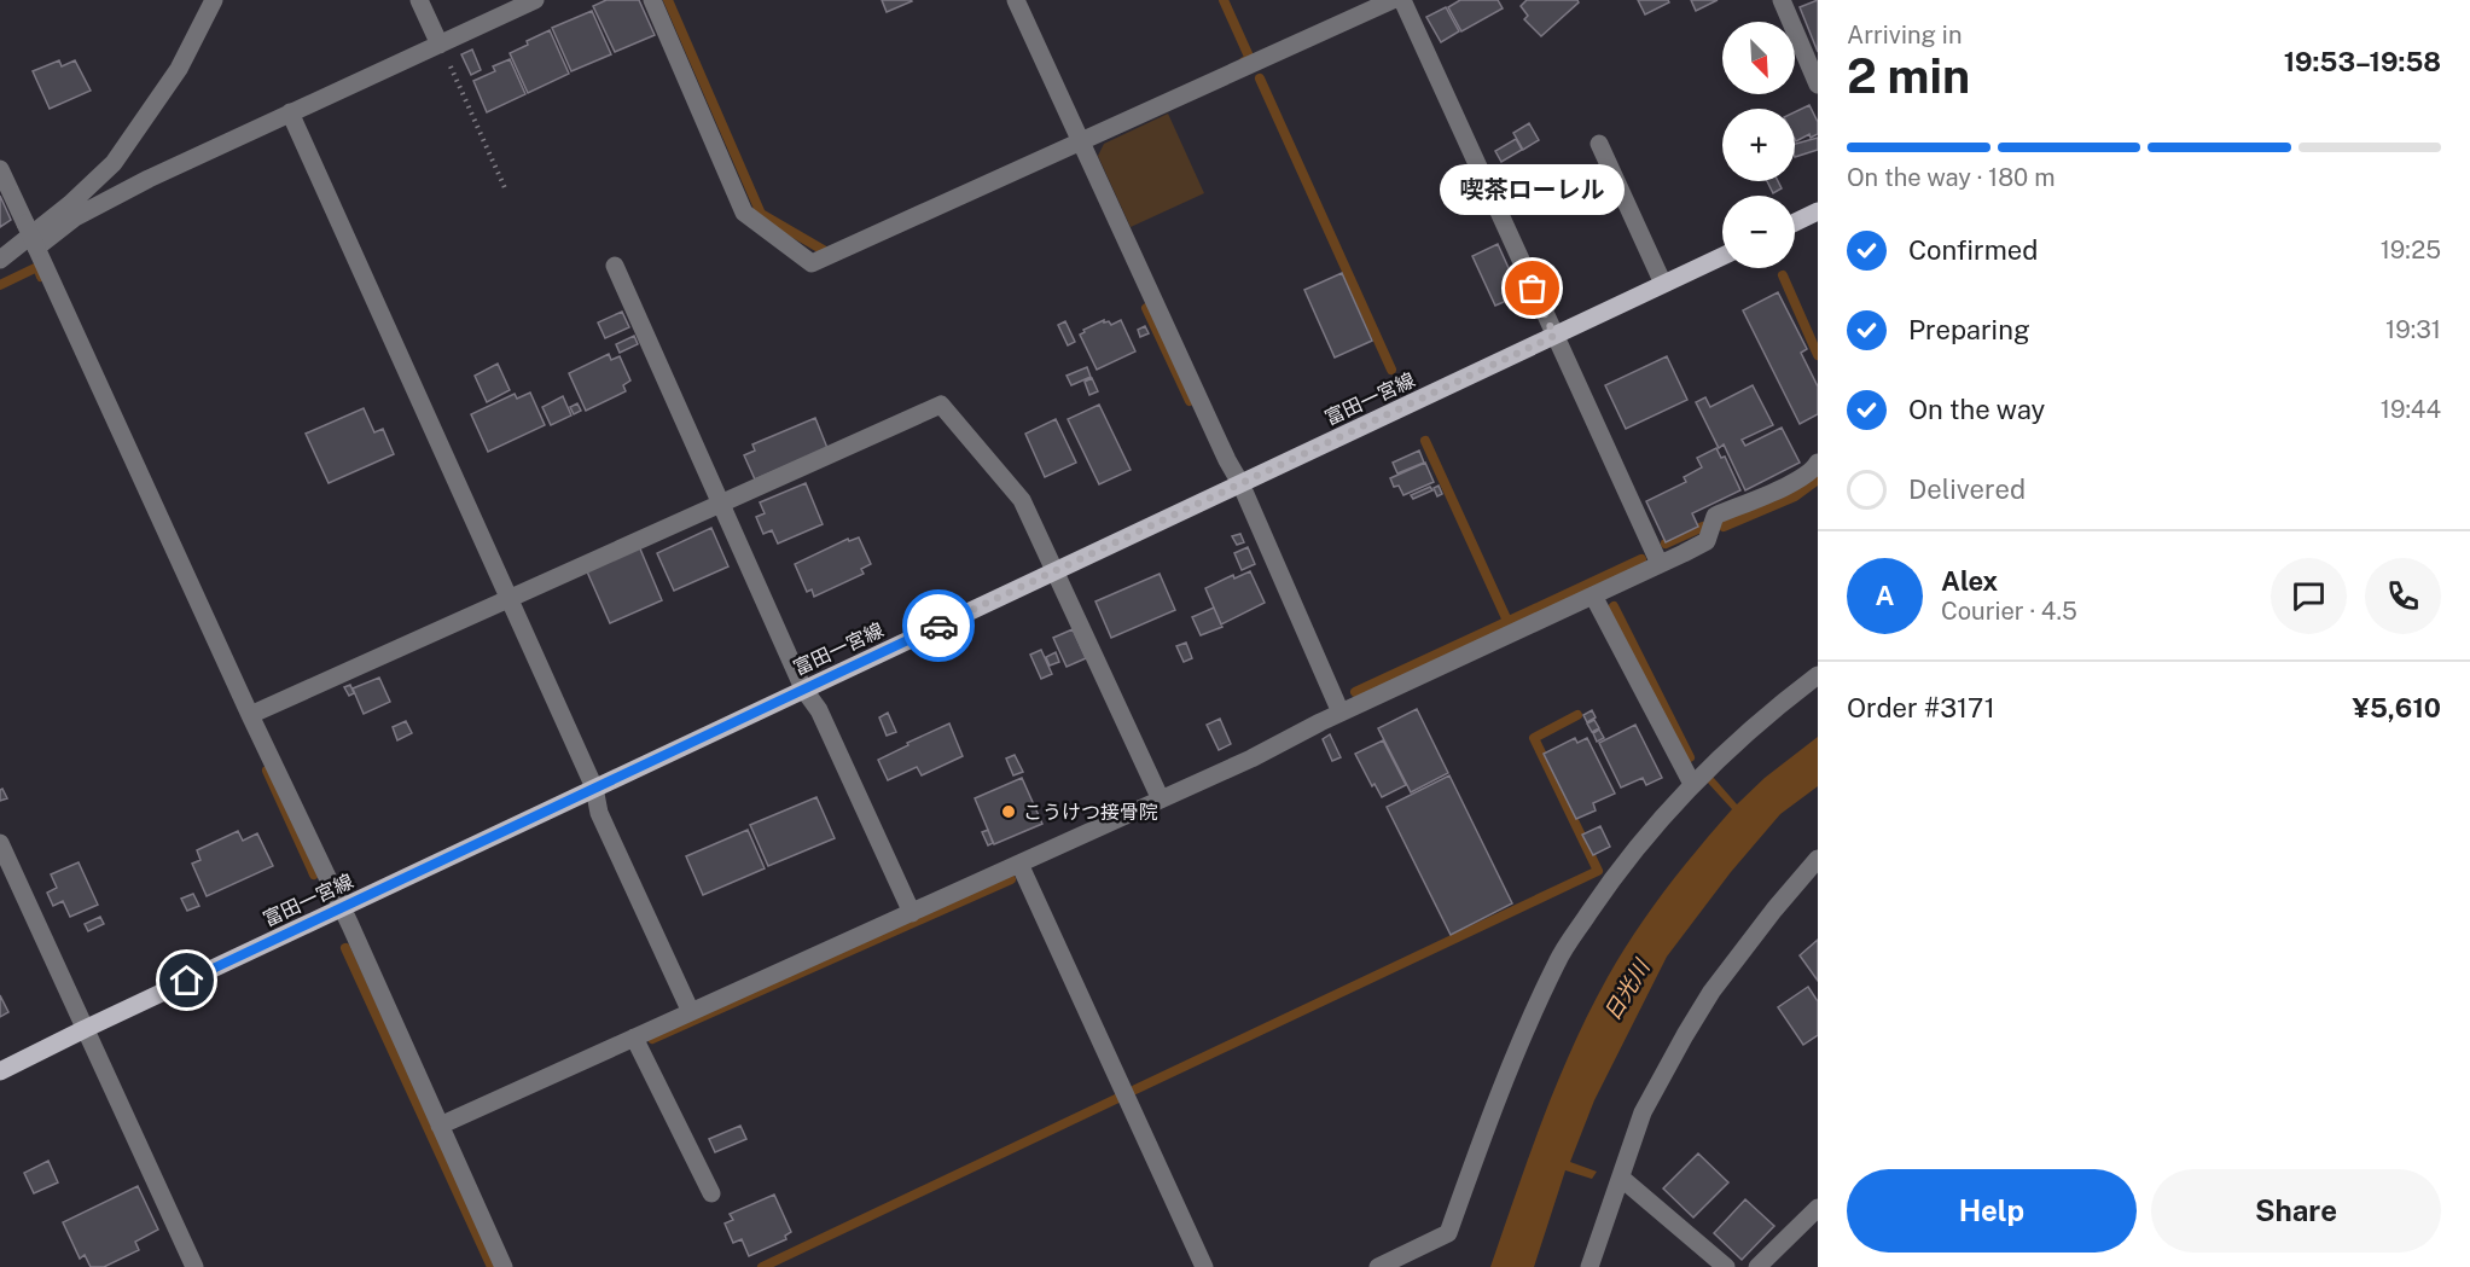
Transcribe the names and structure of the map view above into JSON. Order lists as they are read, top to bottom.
{
  "streets": {
    "main road": ["富田一宮線"]
  },
  "water": ["日光川"],
  "places": ["喫茶ローレル", "こうけつ接骨院"],
  "north": "bottom right",
  "page": {
    "heading": ["2 min", "Arriving in", "19:53–19:58"],
    "panel": [
      "Alex",
      "Courier · 4.5",
      "Order #3171",
      "¥5,610"
    ],
    "map_buttons": ["+", "−"],
    "bar": "On the way · 180 m",
    "bubble": "喫茶ローレル",
    "list": [
      ["Confirmed", "19:25"],
      ["Preparing", "19:31"],
      ["On the way", "19:44"],
      "Delivered"
    ],
    "round": "A",
    "buttons": ["Help", "Share"]
  }
}
